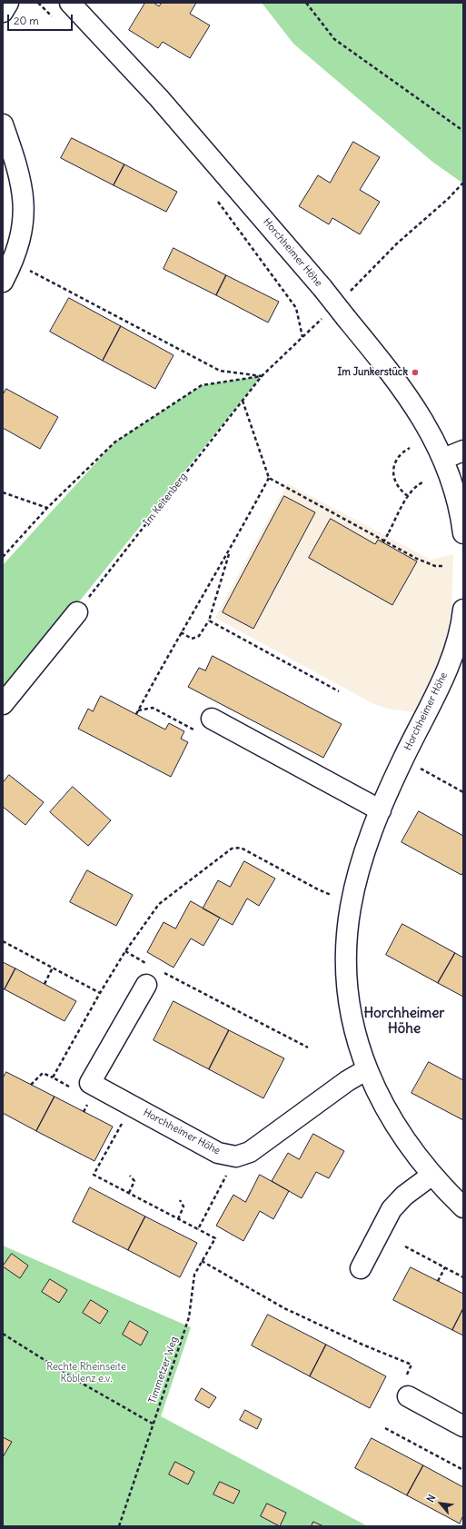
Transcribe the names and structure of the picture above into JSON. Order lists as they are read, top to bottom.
{
  "streets": {
    "street": ["Horchheimer Höhe"],
    "path": ["Im Keitenberg", "Timmetzer Weg"]
  },
  "districts": ["Horchheimer Höhe"],
  "parks": ["Rechte Rheinseite Koblenz e.v."],
  "places": ["Im Junkerstück"],
  "scale_bar": "20 m",
  "north": "top left"
}
